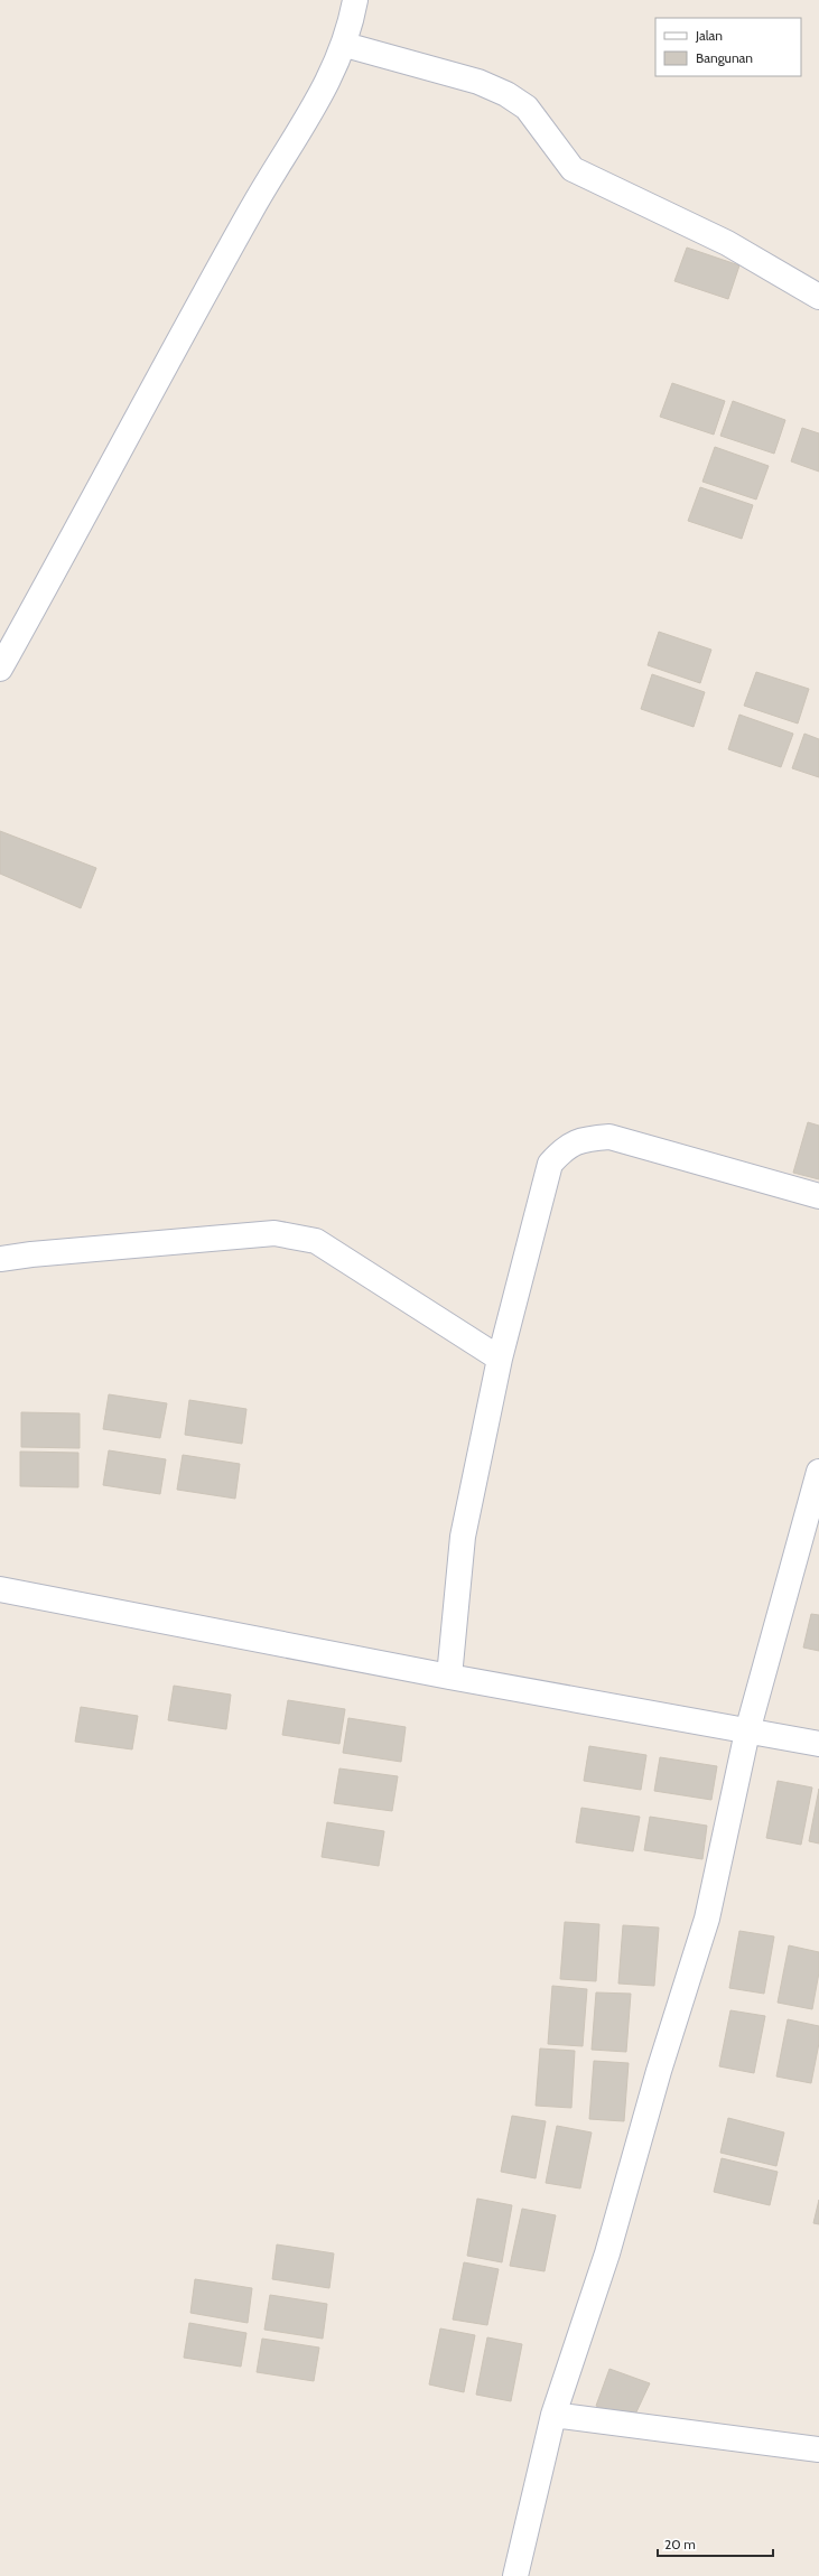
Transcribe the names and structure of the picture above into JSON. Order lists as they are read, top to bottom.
{
  "legend": ["Jalan", "Bangunan"],
  "scale_bar": "20 m"
}
